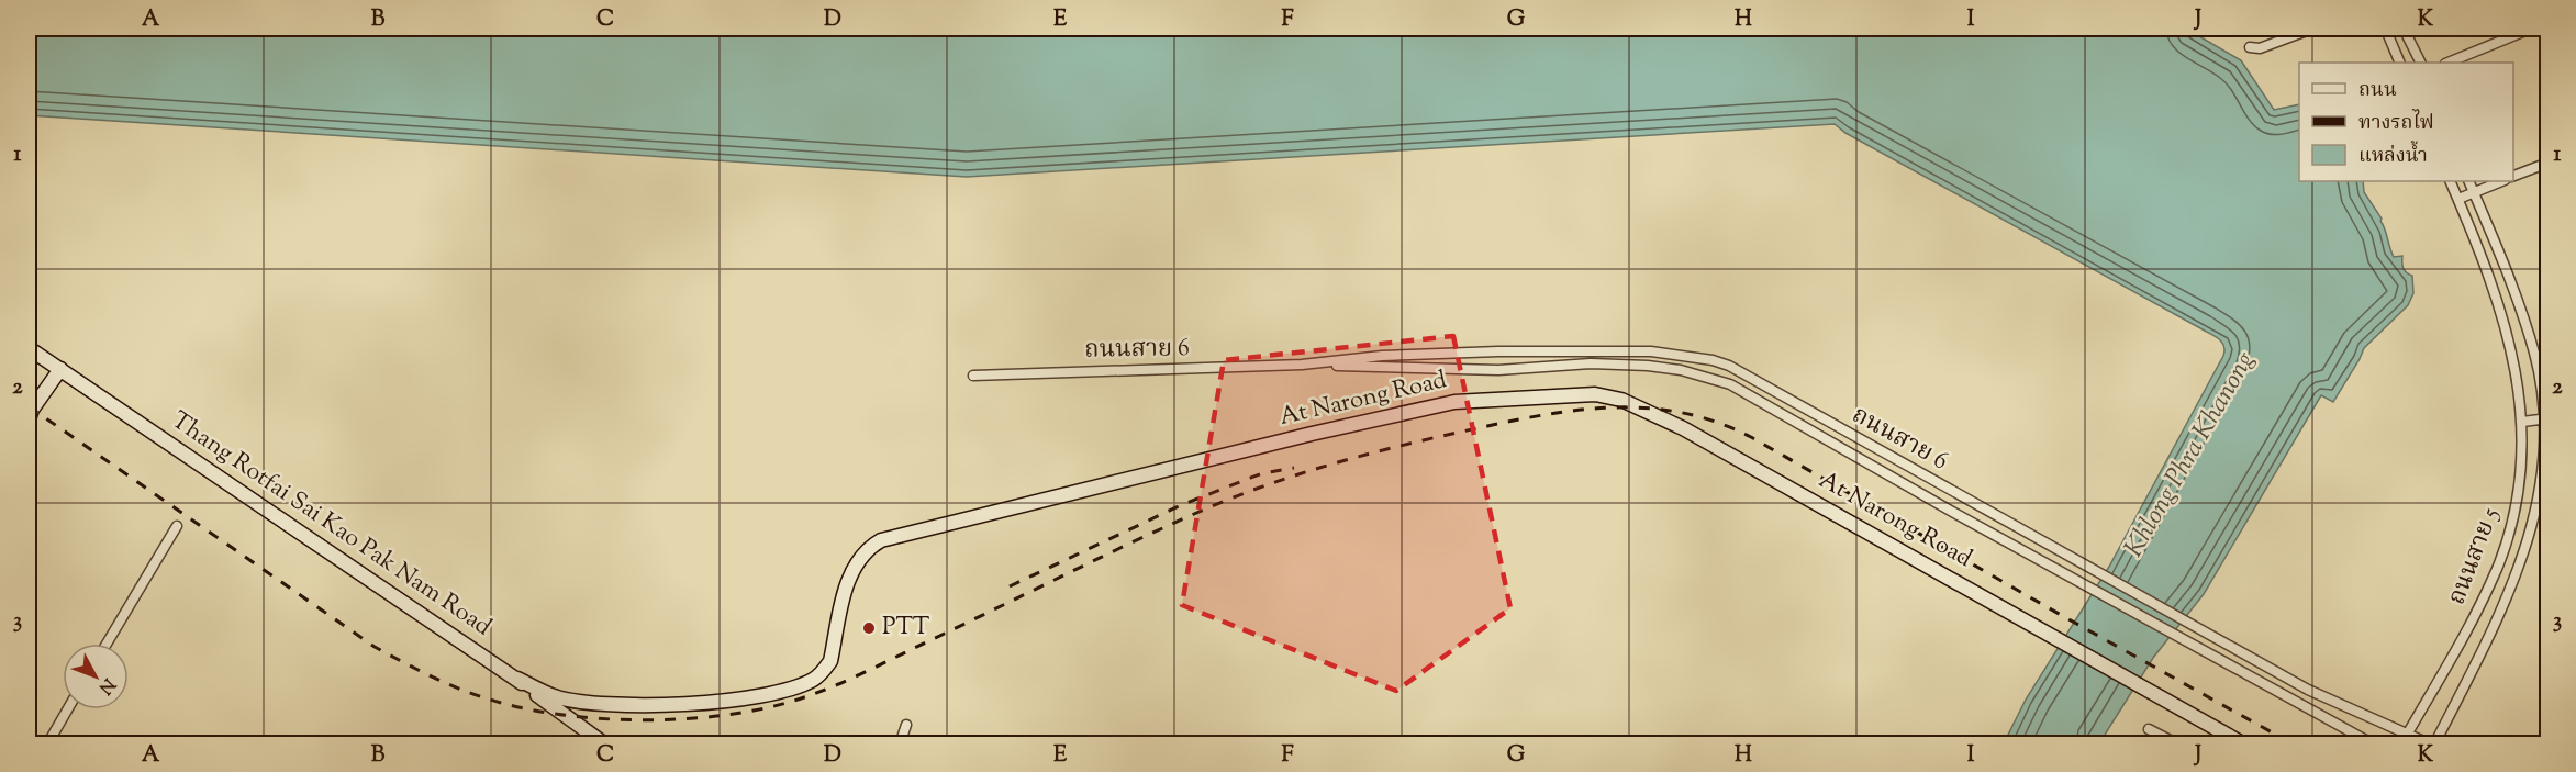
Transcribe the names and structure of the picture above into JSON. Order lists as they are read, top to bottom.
{
  "streets": {
    "street": [
      "ถนนสาย 6",
      "At Narong Road",
      "Thang Rotfai Sai Kao Pak Nam Road",
      "ถนนสาย 5"
    ]
  },
  "crossings": [
    ["ถนนสาย 6", "ถนนสาย 5"],
    ["At Narong Road", "Thang Rotfai Sai Kao Pak Nam Road"]
  ],
  "water": ["Khlong Phra Khanong"],
  "places": ["PTT"],
  "legend": ["ถนน", "ทางรถไฟ", "แหล่งน้ำ"],
  "north": "bottom right",
  "grid": {
    "columns": [
      "A",
      "B",
      "C",
      "D",
      "E",
      "F",
      "G",
      "H",
      "I",
      "J",
      "K"
    ],
    "rows": ["1", "2", "3"]
  }
}
